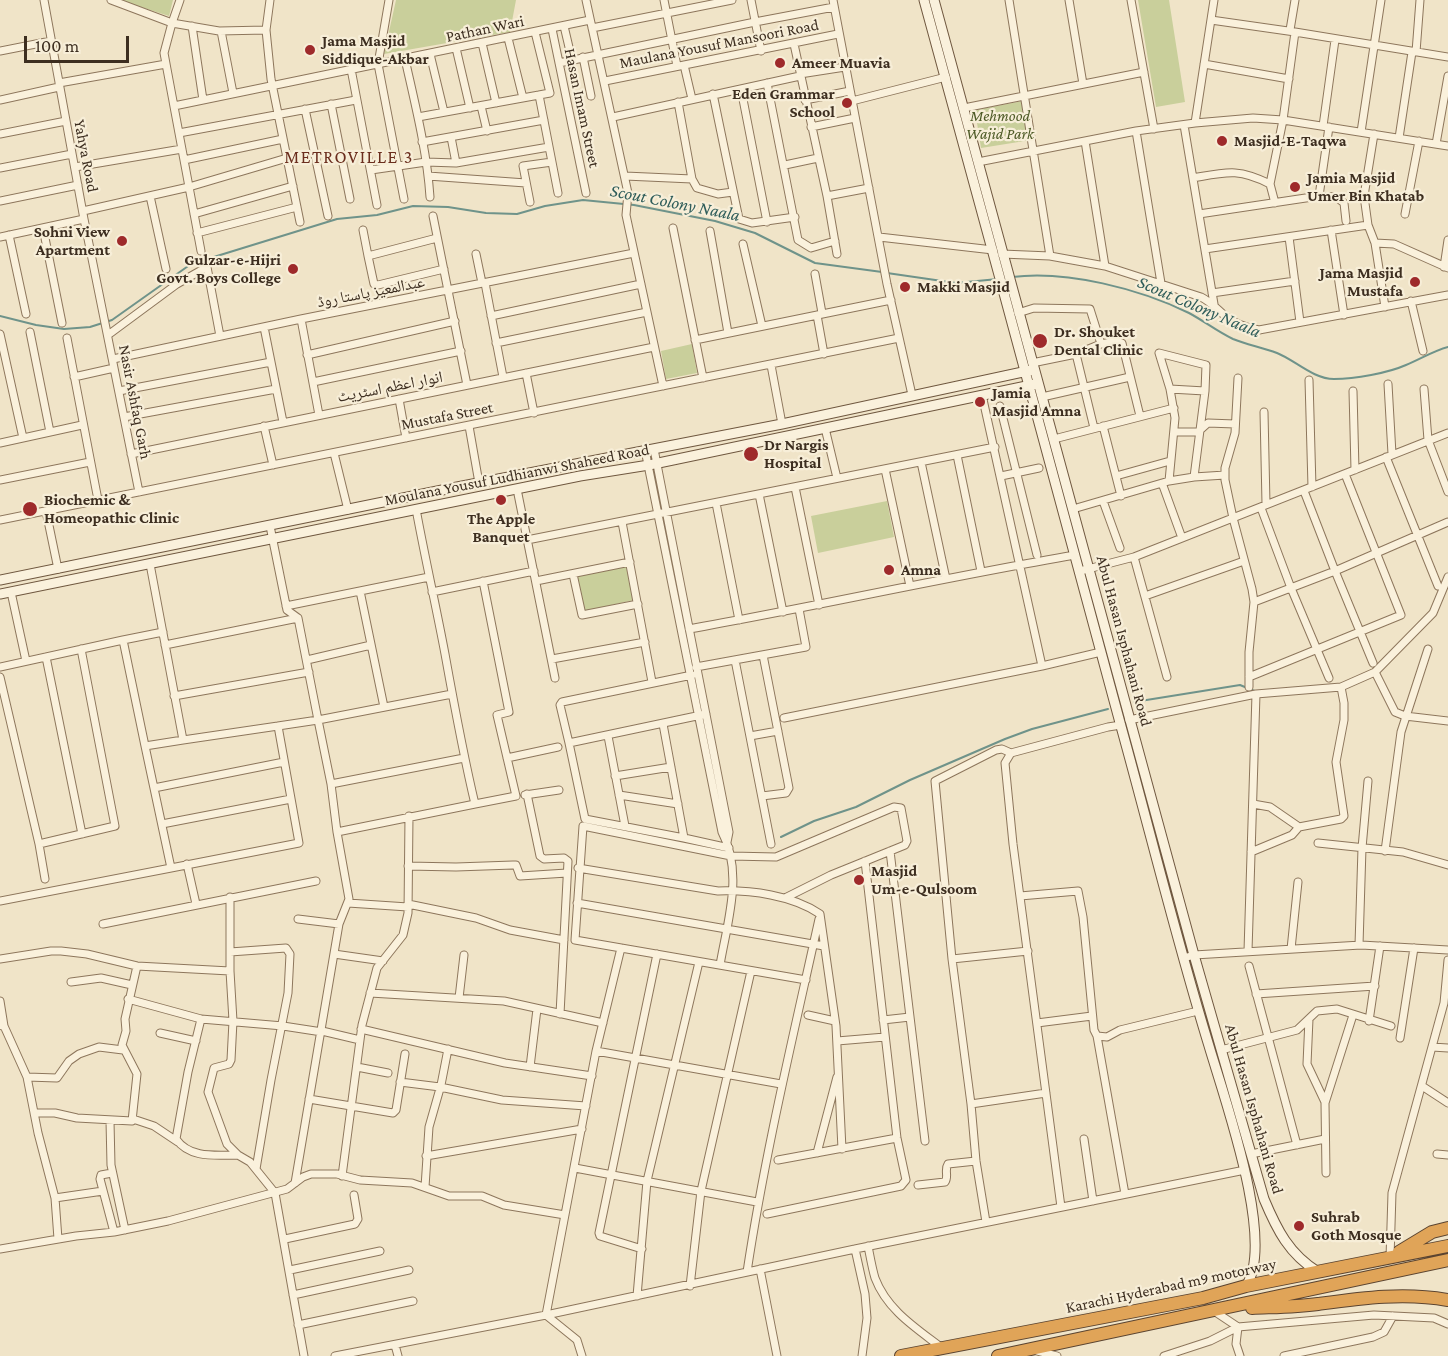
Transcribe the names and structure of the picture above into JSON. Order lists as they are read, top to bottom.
{
  "streets": {
    "highway": ["Karachi Hyderabad m9 motorway"],
    "main road": ["Moulana Yousuf Ludhianwi Shaheed Road", "Abul Hasan Isphahani Road"],
    "street": [
      "Pathan Wari",
      "Maulana Yousuf Mansoori Road",
      "Hasan Imam Street",
      "Yahya Road",
      "عبدالمعیز پاستا روڈ",
      "انوار اعظم اسٹریٹ",
      "Nasir Ashfaq Garh",
      "Mustafa Street"
    ]
  },
  "crossings": [
    ["Pathan Wari", "Hasan Imam Street"],
    ["Yahya Road", "Nasir Ashfaq Garh"],
    ["عبدالمعیز پاستا روڈ", "Nasir Ashfaq Garh"],
    ["انوار اعظم اسٹریٹ", "Nasir Ashfaq Garh"],
    ["Nasir Ashfaq Garh", "Mustafa Street"],
    ["Moulana Yousuf Ludhianwi Shaheed Road", "Abul Hasan Isphahani Road"],
    ["Abul Hasan Isphahani Road", "Karachi Hyderabad m9 motorway"]
  ],
  "districts": ["METROVILLE 3"],
  "water": ["Scout Colony Naala"],
  "parks": ["Mehmood Wajid Park"],
  "places": [
    "Jama Masjid Siddique-Akbar",
    "Ameer Muavia",
    "Eden Grammar School",
    "Masjid-E-Taqwa",
    "Jamia Masjid Umer Bin Khatab",
    "Sohni View Apartment",
    "Gulzar-e-Hijri Govt. Boys College",
    "Jama Masjid Mustafa",
    "Makki Masjid",
    "Dr. Shouket Dental Clinic",
    "Jamia Masjid Amna",
    "Dr Nargis Hospital",
    "The Apple Banquet",
    "Biochemic & Homeopathic Clinic",
    "Amna",
    "Masjid Um-e-Qulsoom",
    "Suhrab Goth Mosque"
  ],
  "scale_bar": "100 m"
}
